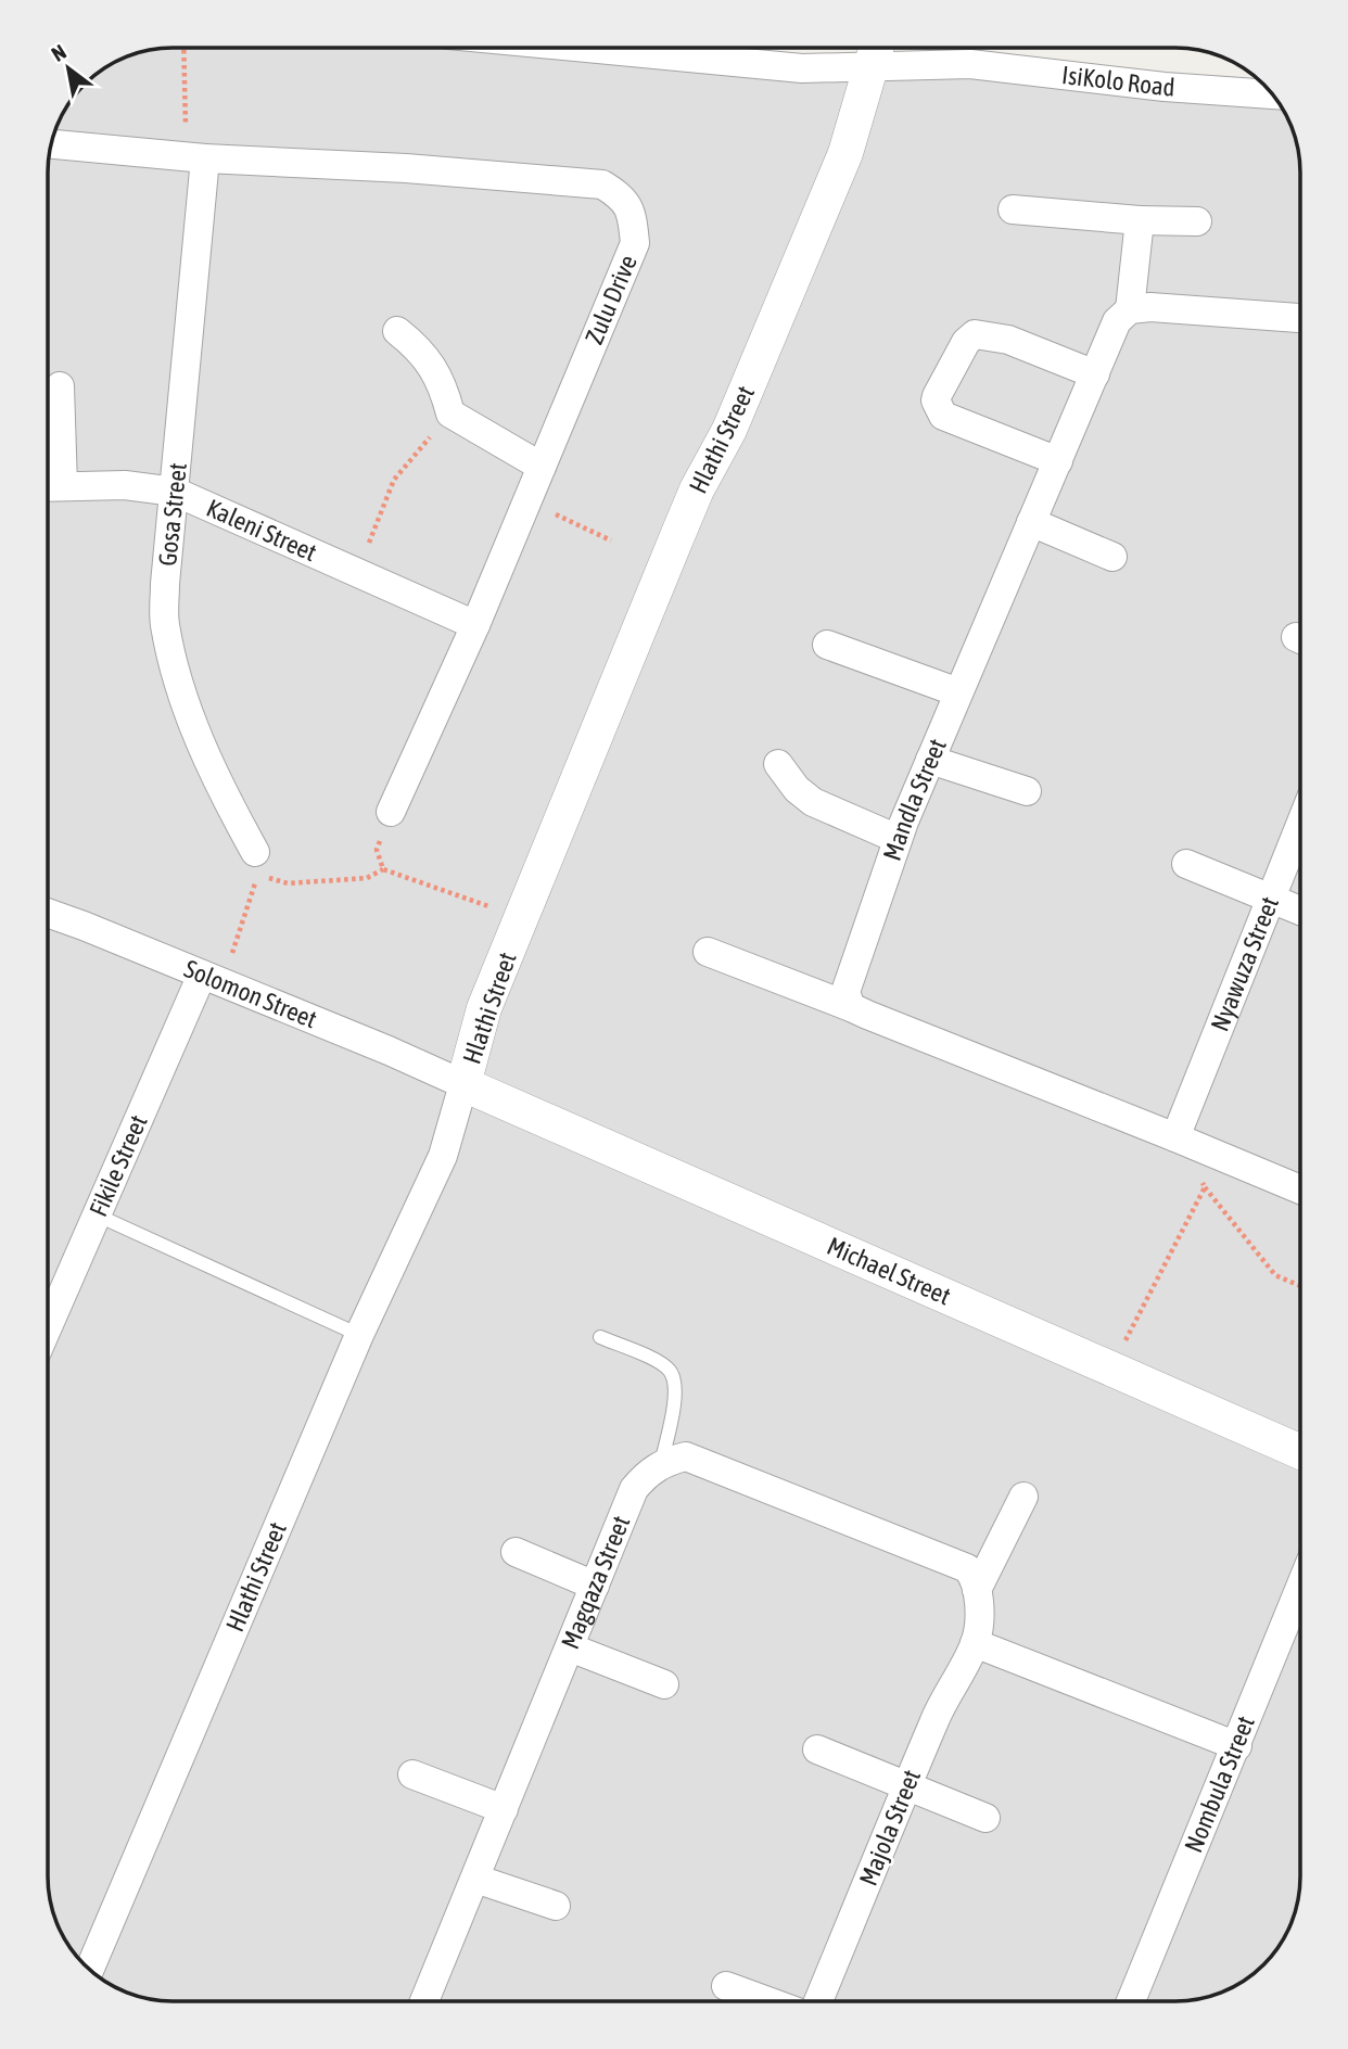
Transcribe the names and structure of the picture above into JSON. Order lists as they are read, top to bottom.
{
  "streets": {
    "street": [
      "IsiKolo Road",
      "Zulu Drive",
      "Hlathi Street",
      "Gosa Street",
      "Kaleni Street",
      "Mandla Street",
      "Nyawuza Street",
      "Solomon Street",
      "Fikile Street",
      "Michael Street",
      "Magqaza Street",
      "Nombula Street",
      "Majola Street"
    ]
  },
  "crossings": [
    ["IsiKolo Road", "Hlathi Street"],
    ["Zulu Drive", "Gosa Street"],
    ["Zulu Drive", "Kaleni Street"],
    ["Hlathi Street", "Solomon Street"],
    ["Hlathi Street", "Michael Street"],
    ["Gosa Street", "Kaleni Street"],
    ["Solomon Street", "Fikile Street"],
    ["Solomon Street", "Michael Street"]
  ],
  "north": "top left"
}
